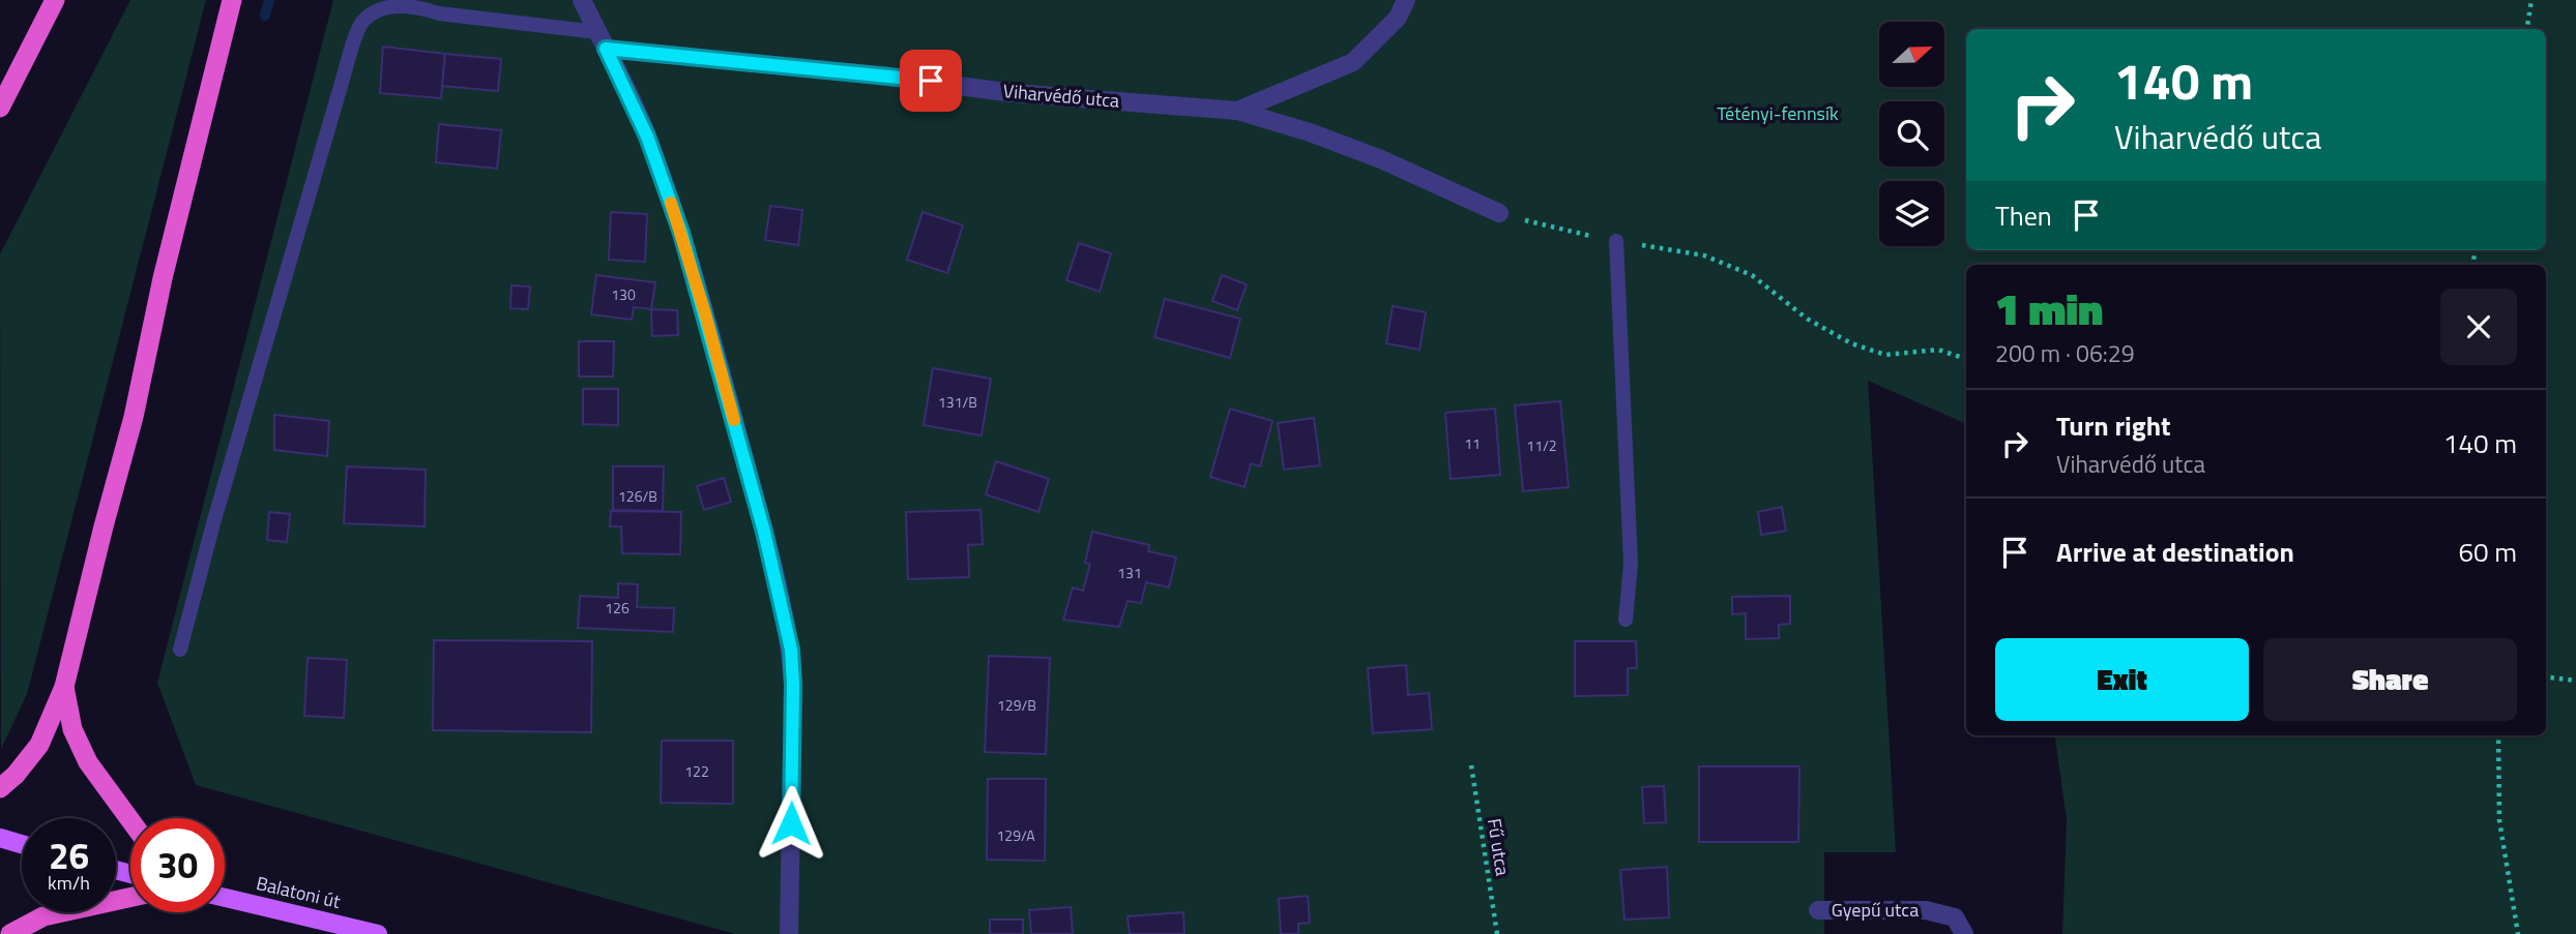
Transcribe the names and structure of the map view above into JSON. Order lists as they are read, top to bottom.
{
  "streets": {
    "main road": ["Balatoni út"],
    "street": ["Viharvédő utca", "Gyepű utca"],
    "path": ["Fű utca"]
  },
  "parks": ["Tétényi-fennsík"],
  "house_numbers": [
    "130",
    "131/B",
    "11",
    "11/2",
    "126/B",
    "131",
    "126",
    "129/B",
    "122",
    "129/A"
  ],
  "north": "right",
  "page": {
    "turn": ["140 m", "Viharvédő utca"],
    "then": "Then",
    "heading": ["1 min", "200 m · 06:29"],
    "list": [
      {
        "name": "Turn right",
        "note": "Viharvédő utca",
        "value": "140 m"
      },
      {
        "name": "Arrive at destination",
        "value": "60 m"
      }
    ],
    "buttons": ["Exit", "Share"],
    "speed": "26 km/h",
    "limit": "30"
  }
}
